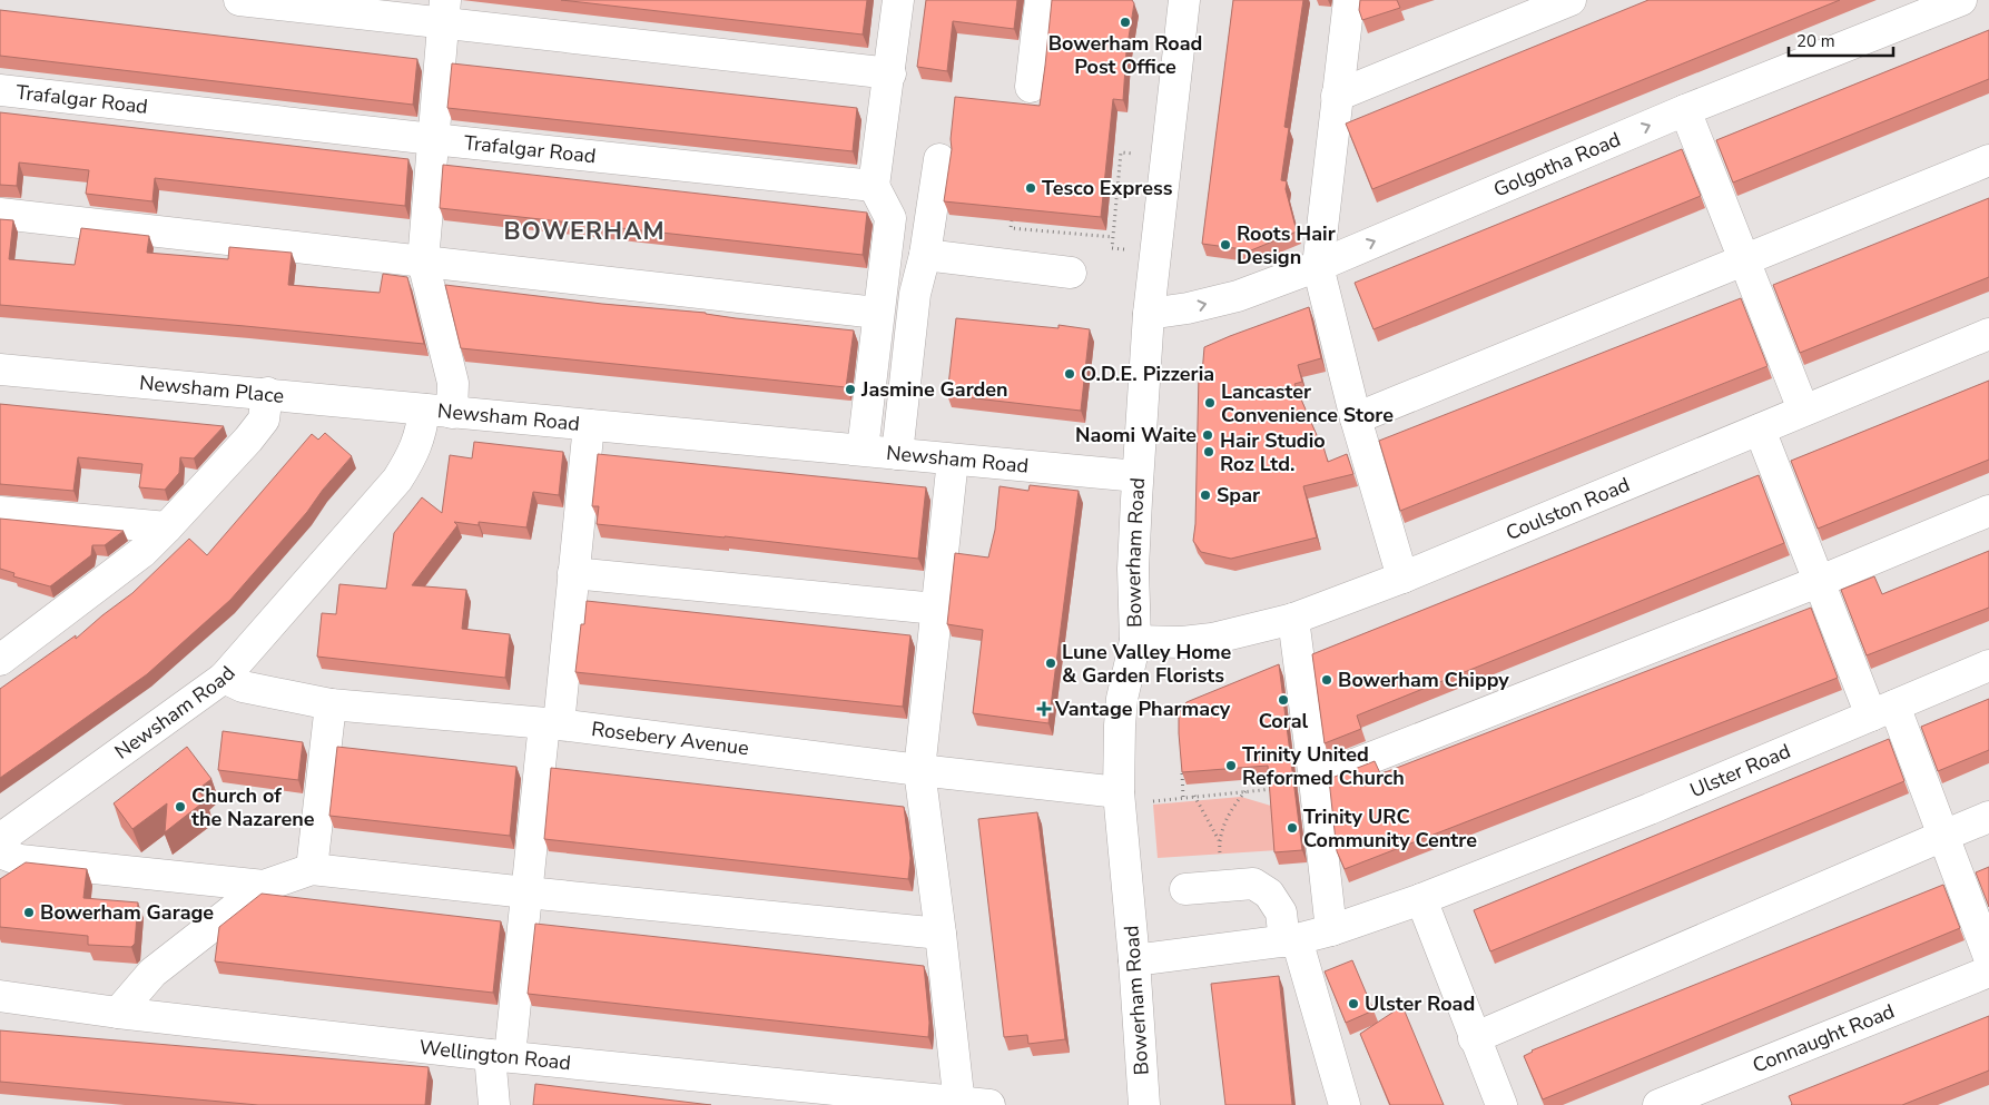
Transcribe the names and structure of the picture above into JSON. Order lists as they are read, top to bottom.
{
  "streets": {
    "street": [
      "Trafalgar Road",
      "Golgotha Road",
      "Newsham Place",
      "Newsham Road",
      "Coulston Road",
      "Bowerham Road",
      "Rosebery Avenue",
      "Ulster Road",
      "Connaught Road",
      "Wellington Road"
    ]
  },
  "crossings": [
    ["Golgotha Road", "Bowerham Road"],
    ["Newsham Place", "Newsham Road"],
    ["Newsham Road", "Bowerham Road"],
    ["Newsham Road", "Rosebery Avenue"],
    ["Coulston Road", "Bowerham Road"],
    ["Bowerham Road", "Rosebery Avenue"],
    ["Bowerham Road", "Ulster Road"]
  ],
  "districts": ["BOWERHAM"],
  "places": {
    "other": [
      "Bowerham Road Post Office",
      "Tesco Express",
      "Roots Hair Design",
      "O.D.E. Pizzeria",
      "Jasmine Garden",
      "Lancaster Convenience Store",
      "Naomi Waite",
      "Hair Studio Roz Ltd.",
      "Spar",
      "Lune Valley Home & Garden Florists",
      "Bowerham Chippy",
      "Coral",
      "Trinity United Reformed Church",
      "Church of the Nazarene",
      "Trinity URC Community Centre",
      "Bowerham Garage",
      "Ulster Road"
    ],
    "health": ["Vantage Pharmacy"]
  },
  "scale_bar": "20 m"
}
